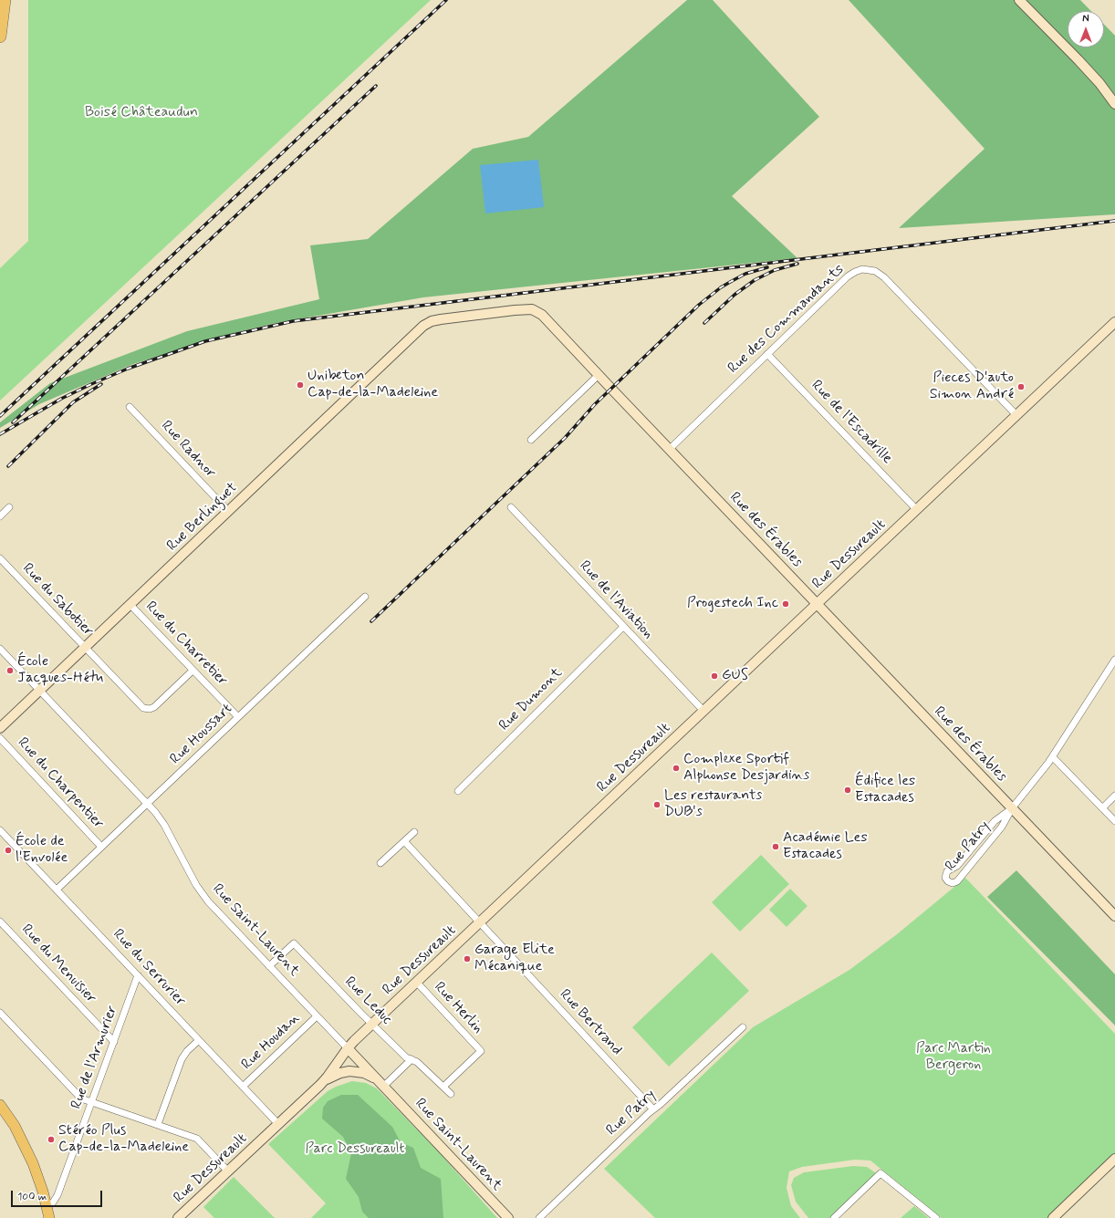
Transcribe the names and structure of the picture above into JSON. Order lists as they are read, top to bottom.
{
  "streets": {
    "street": [
      "Rue des Commandants",
      "Rue de l'Escadrille",
      "Rue Radnor",
      "Rue Berlinguet",
      "Rue des Érables",
      "Rue Dessureault",
      "Rue du Sabotier",
      "Rue de l'Aviation",
      "Rue du Charretier",
      "Rue Dumont",
      "Rue Houssart",
      "Rue du Charpentier",
      "Rue Patry",
      "Rue Saint-Laurent",
      "Rue du Menuisier",
      "Rue du Serrurier",
      "Rue Leduc",
      "Rue Herlin",
      "Rue Bertrand",
      "Rue Houdan",
      "Rue de l'Armurier"
    ]
  },
  "crossings": [
    ["Rue des Commandants", "Rue de l'Escadrille"],
    ["Rue des Commandants", "Rue des Érables"],
    ["Rue des Commandants", "Rue Dessureault"],
    ["Rue de l'Escadrille", "Rue Dessureault"],
    ["Rue Radnor", "Rue Berlinguet"],
    ["Rue Berlinguet", "Rue des Érables"],
    ["Rue Berlinguet", "Rue du Sabotier"],
    ["Rue Berlinguet", "Rue du Charretier"],
    ["Rue Berlinguet", "Rue Saint-Laurent"],
    ["Rue des Érables", "Rue Dessureault"],
    ["Rue des Érables", "Rue Patry"],
    ["Rue Dessureault", "Rue de l'Aviation"],
    ["Rue Dessureault", "Rue Saint-Laurent"],
    ["Rue Dessureault", "Rue du Serrurier"],
    ["Rue Dessureault", "Rue Leduc"],
    ["Rue Dessureault", "Rue Herlin"],
    ["Rue Dessureault", "Rue Bertrand"],
    ["Rue du Sabotier", "Rue du Charretier"],
    ["Rue de l'Aviation", "Rue Dumont"],
    ["Rue du Charretier", "Rue Houssart"],
    ["Rue Houssart", "Rue du Charpentier"],
    ["Rue Houssart", "Rue Saint-Laurent"],
    ["Rue Houssart", "Rue du Serrurier"],
    ["Rue Patry", "Rue Bertrand"],
    ["Rue Saint-Laurent", "Rue Leduc"],
    ["Rue Saint-Laurent", "Rue Houdan"],
    ["Rue du Menuisier", "Rue de l'Armurier"],
    ["Rue du Serrurier", "Rue Houdan"],
    ["Rue du Serrurier", "Rue de l'Armurier"],
    ["Rue Leduc", "Rue Herlin"]
  ],
  "parks": ["Boisé Châteaudun", "Parc Martin Bergeron", "Parc Dessureault"],
  "places": [
    "Unibeton Cap-de-la-Madeleine",
    "Pieces D'auto Simon André",
    "Progestech Inc",
    "École Jacques-Hétu",
    "GUS",
    "Complexe Sportif Alphonse Desjardins",
    "Édifice les Estacades",
    "Les restaurants DUB's",
    "Académie Les Estacades",
    "École de l'Envolée",
    "Garage Elite Mécanique",
    "Stéréo Plus Cap-de-la-Madeleine"
  ],
  "scale_bar": "100 m",
  "north": "top"
}
